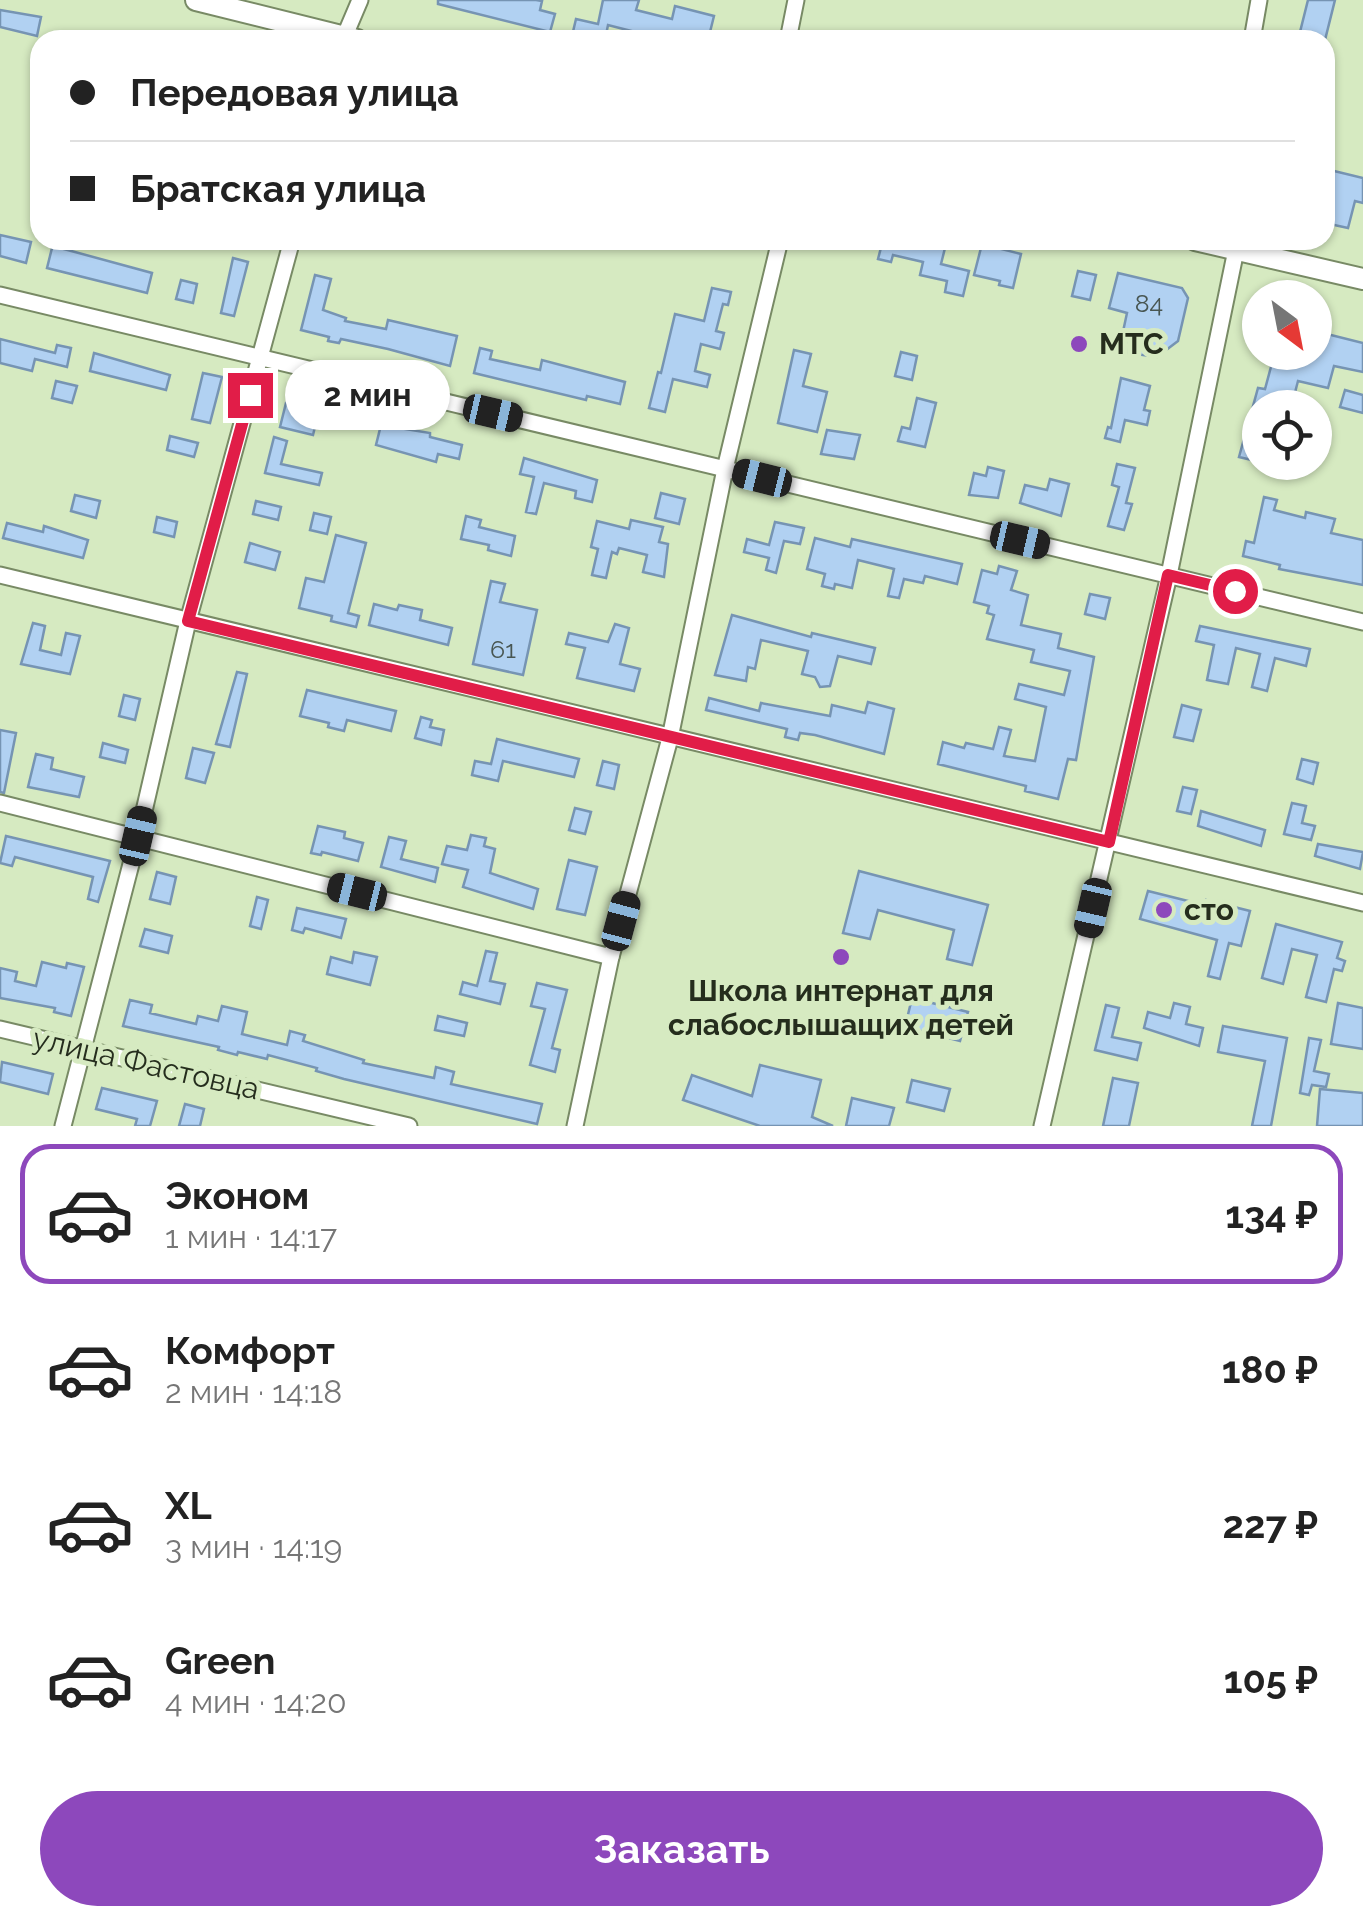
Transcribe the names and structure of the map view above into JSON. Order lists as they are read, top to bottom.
{
  "streets": {
    "street": ["улица Фастовца"]
  },
  "places": ["МТС", "сто", "Школа интернат для слабослышащих детей"],
  "house_numbers": ["84", "61"],
  "north": "bottom right",
  "page": {
    "banner": ["Передовая улица", "Братская улица"],
    "bubble": "2 мин",
    "list": [
      {
        "name": "Эконом",
        "note": "1 мин · 14:17",
        "value": "134 ₽"
      },
      {
        "name": "Комфорт",
        "note": "2 мин · 14:18",
        "value": "180 ₽"
      },
      {
        "name": "XL",
        "note": "3 мин · 14:19",
        "value": "227 ₽"
      },
      {
        "name": "Green",
        "note": "4 мин · 14:20",
        "value": "105 ₽"
      }
    ],
    "buttons": "Заказать"
  }
}
